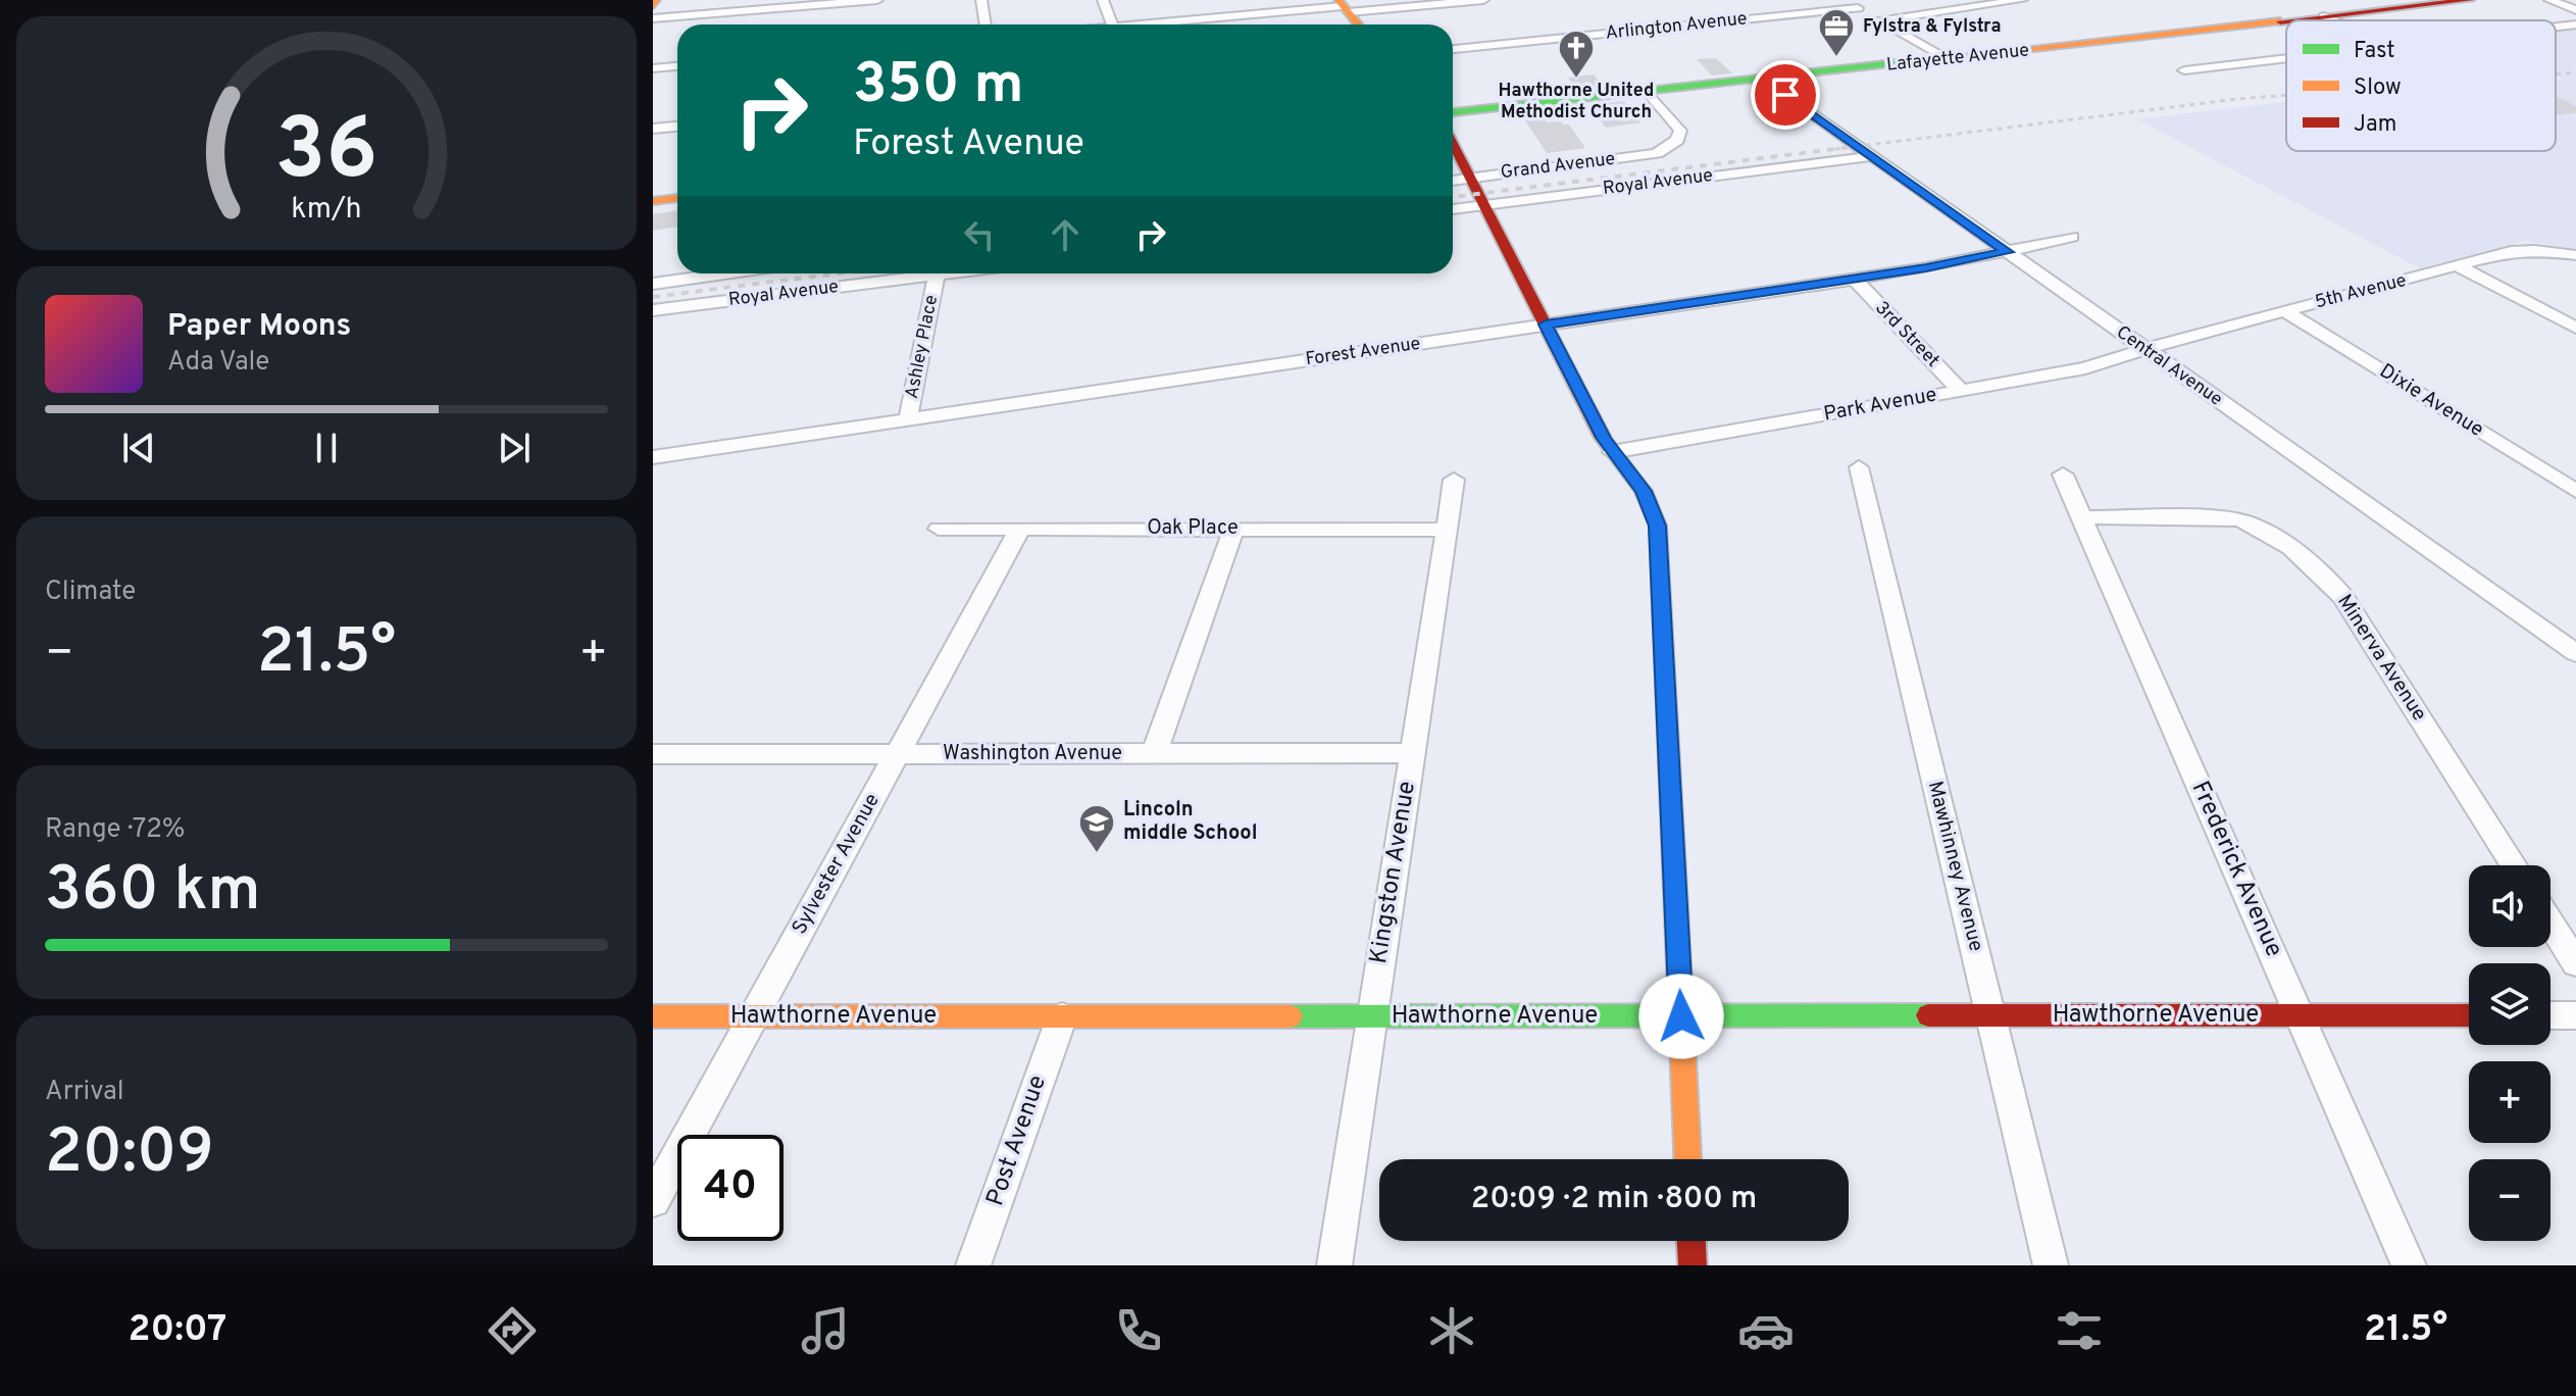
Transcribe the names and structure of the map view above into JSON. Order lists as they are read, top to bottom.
{
  "streets": {
    "street": [
      "Arlington Avenue",
      "Lafayette Avenue",
      "Grand Avenue",
      "Royal Avenue",
      "5th Avenue",
      "3rd Street",
      "Ashley Place",
      "Forest Avenue",
      "Central Avenue",
      "Dixie Avenue",
      "Park Avenue",
      "Oak Place",
      "Minerva Avenue",
      "Washington Avenue",
      "Sylvester Avenue",
      "Mawhinney Avenue",
      "Frederick Avenue",
      "Kingston Avenue",
      "Hawthorne Avenue",
      "Post Avenue"
    ]
  },
  "crossings": [
    ["Lafayette Avenue", "Grand Avenue"],
    ["Lafayette Avenue", "Central Avenue"],
    ["Royal Avenue", "Ashley Place"],
    ["Royal Avenue", "Central Avenue"],
    ["5th Avenue", "Central Avenue"],
    ["5th Avenue", "Dixie Avenue"],
    ["5th Avenue", "Park Avenue"],
    ["3rd Street", "Forest Avenue"],
    ["3rd Street", "Park Avenue"],
    ["Ashley Place", "Forest Avenue"],
    ["Forest Avenue", "Central Avenue"],
    ["Central Avenue", "Park Avenue"],
    ["Oak Place", "Sylvester Avenue"],
    ["Oak Place", "Kingston Avenue"],
    ["Minerva Avenue", "Frederick Avenue"],
    ["Washington Avenue", "Sylvester Avenue"],
    ["Washington Avenue", "Kingston Avenue"],
    ["Sylvester Avenue", "Hawthorne Avenue"],
    ["Mawhinney Avenue", "Hawthorne Avenue"],
    ["Frederick Avenue", "Hawthorne Avenue"],
    ["Kingston Avenue", "Hawthorne Avenue"],
    ["Hawthorne Avenue", "Post Avenue"]
  ],
  "places": {
    "office": ["Fylstra & Fylstra"],
    "church": ["Hawthorne United Methodist Church"],
    "school or university": ["Lincoln middle School"]
  },
  "legend": ["Fast", "Slow", "Jam"],
  "page": {
    "turn": ["350 m", "Forest Avenue"],
    "song": ["Paper Moons", "Ada Vale"],
    "tile": [
      "Climate",
      ["Range · 72%", "360 km"],
      ["Arrival", "20:09"]
    ],
    "heat": ["−", "21.5°", "+"],
    "map_buttons": ["+", "−"],
    "limit": "40",
    "trip": "20:09 · 2 min · 800 m",
    "tabs": ["20:07", "21.5°"],
    "gauge": ["36", "km/h"]
  }
}
